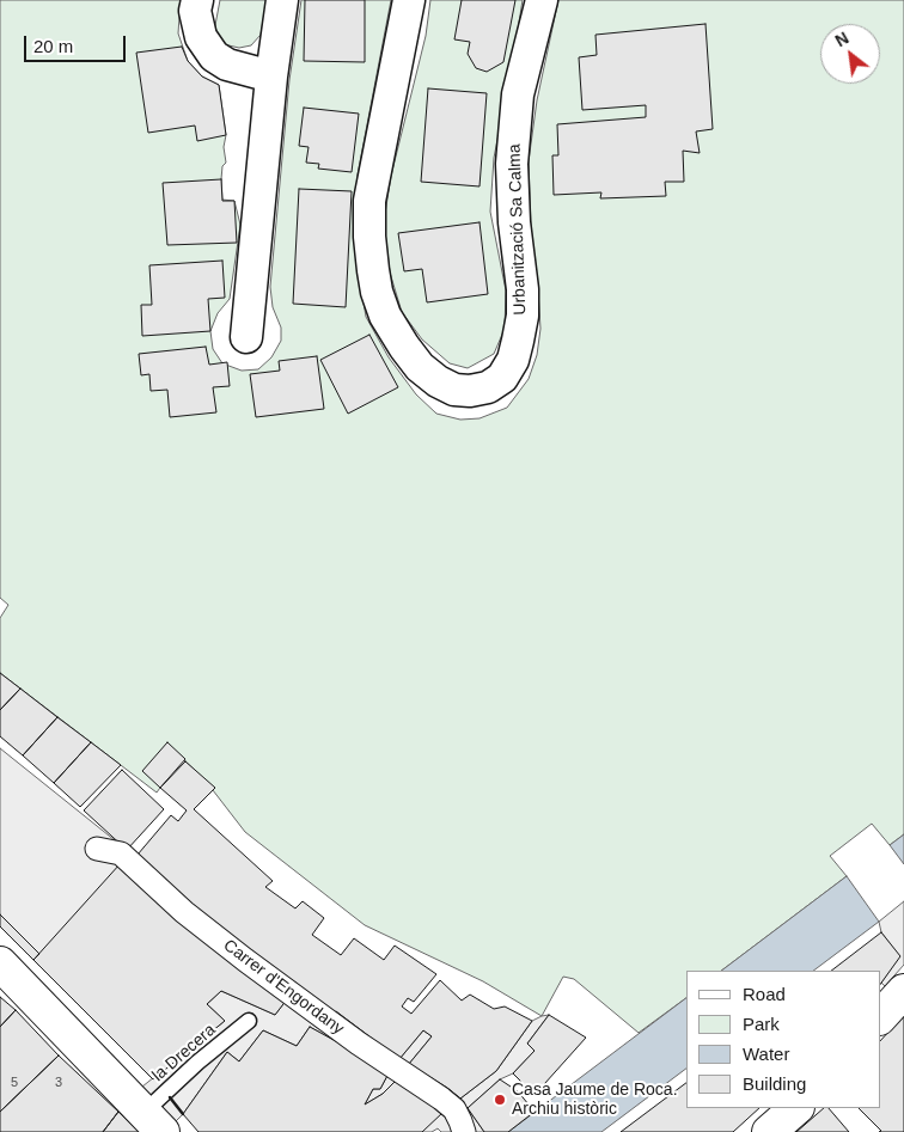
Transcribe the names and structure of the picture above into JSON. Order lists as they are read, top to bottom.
{
  "streets": {
    "street": ["Urbanització Sa Calma", "Carrer d'Engordany"],
    "lane": ["la Drecera"]
  },
  "places": ["Casa Jaume de Roca. Archiu històric"],
  "house_numbers": ["5", "3"],
  "legend": [
    "Road",
    "Park",
    "Water",
    "Building"
  ],
  "scale_bar": "20 m",
  "north": "top left"
}
